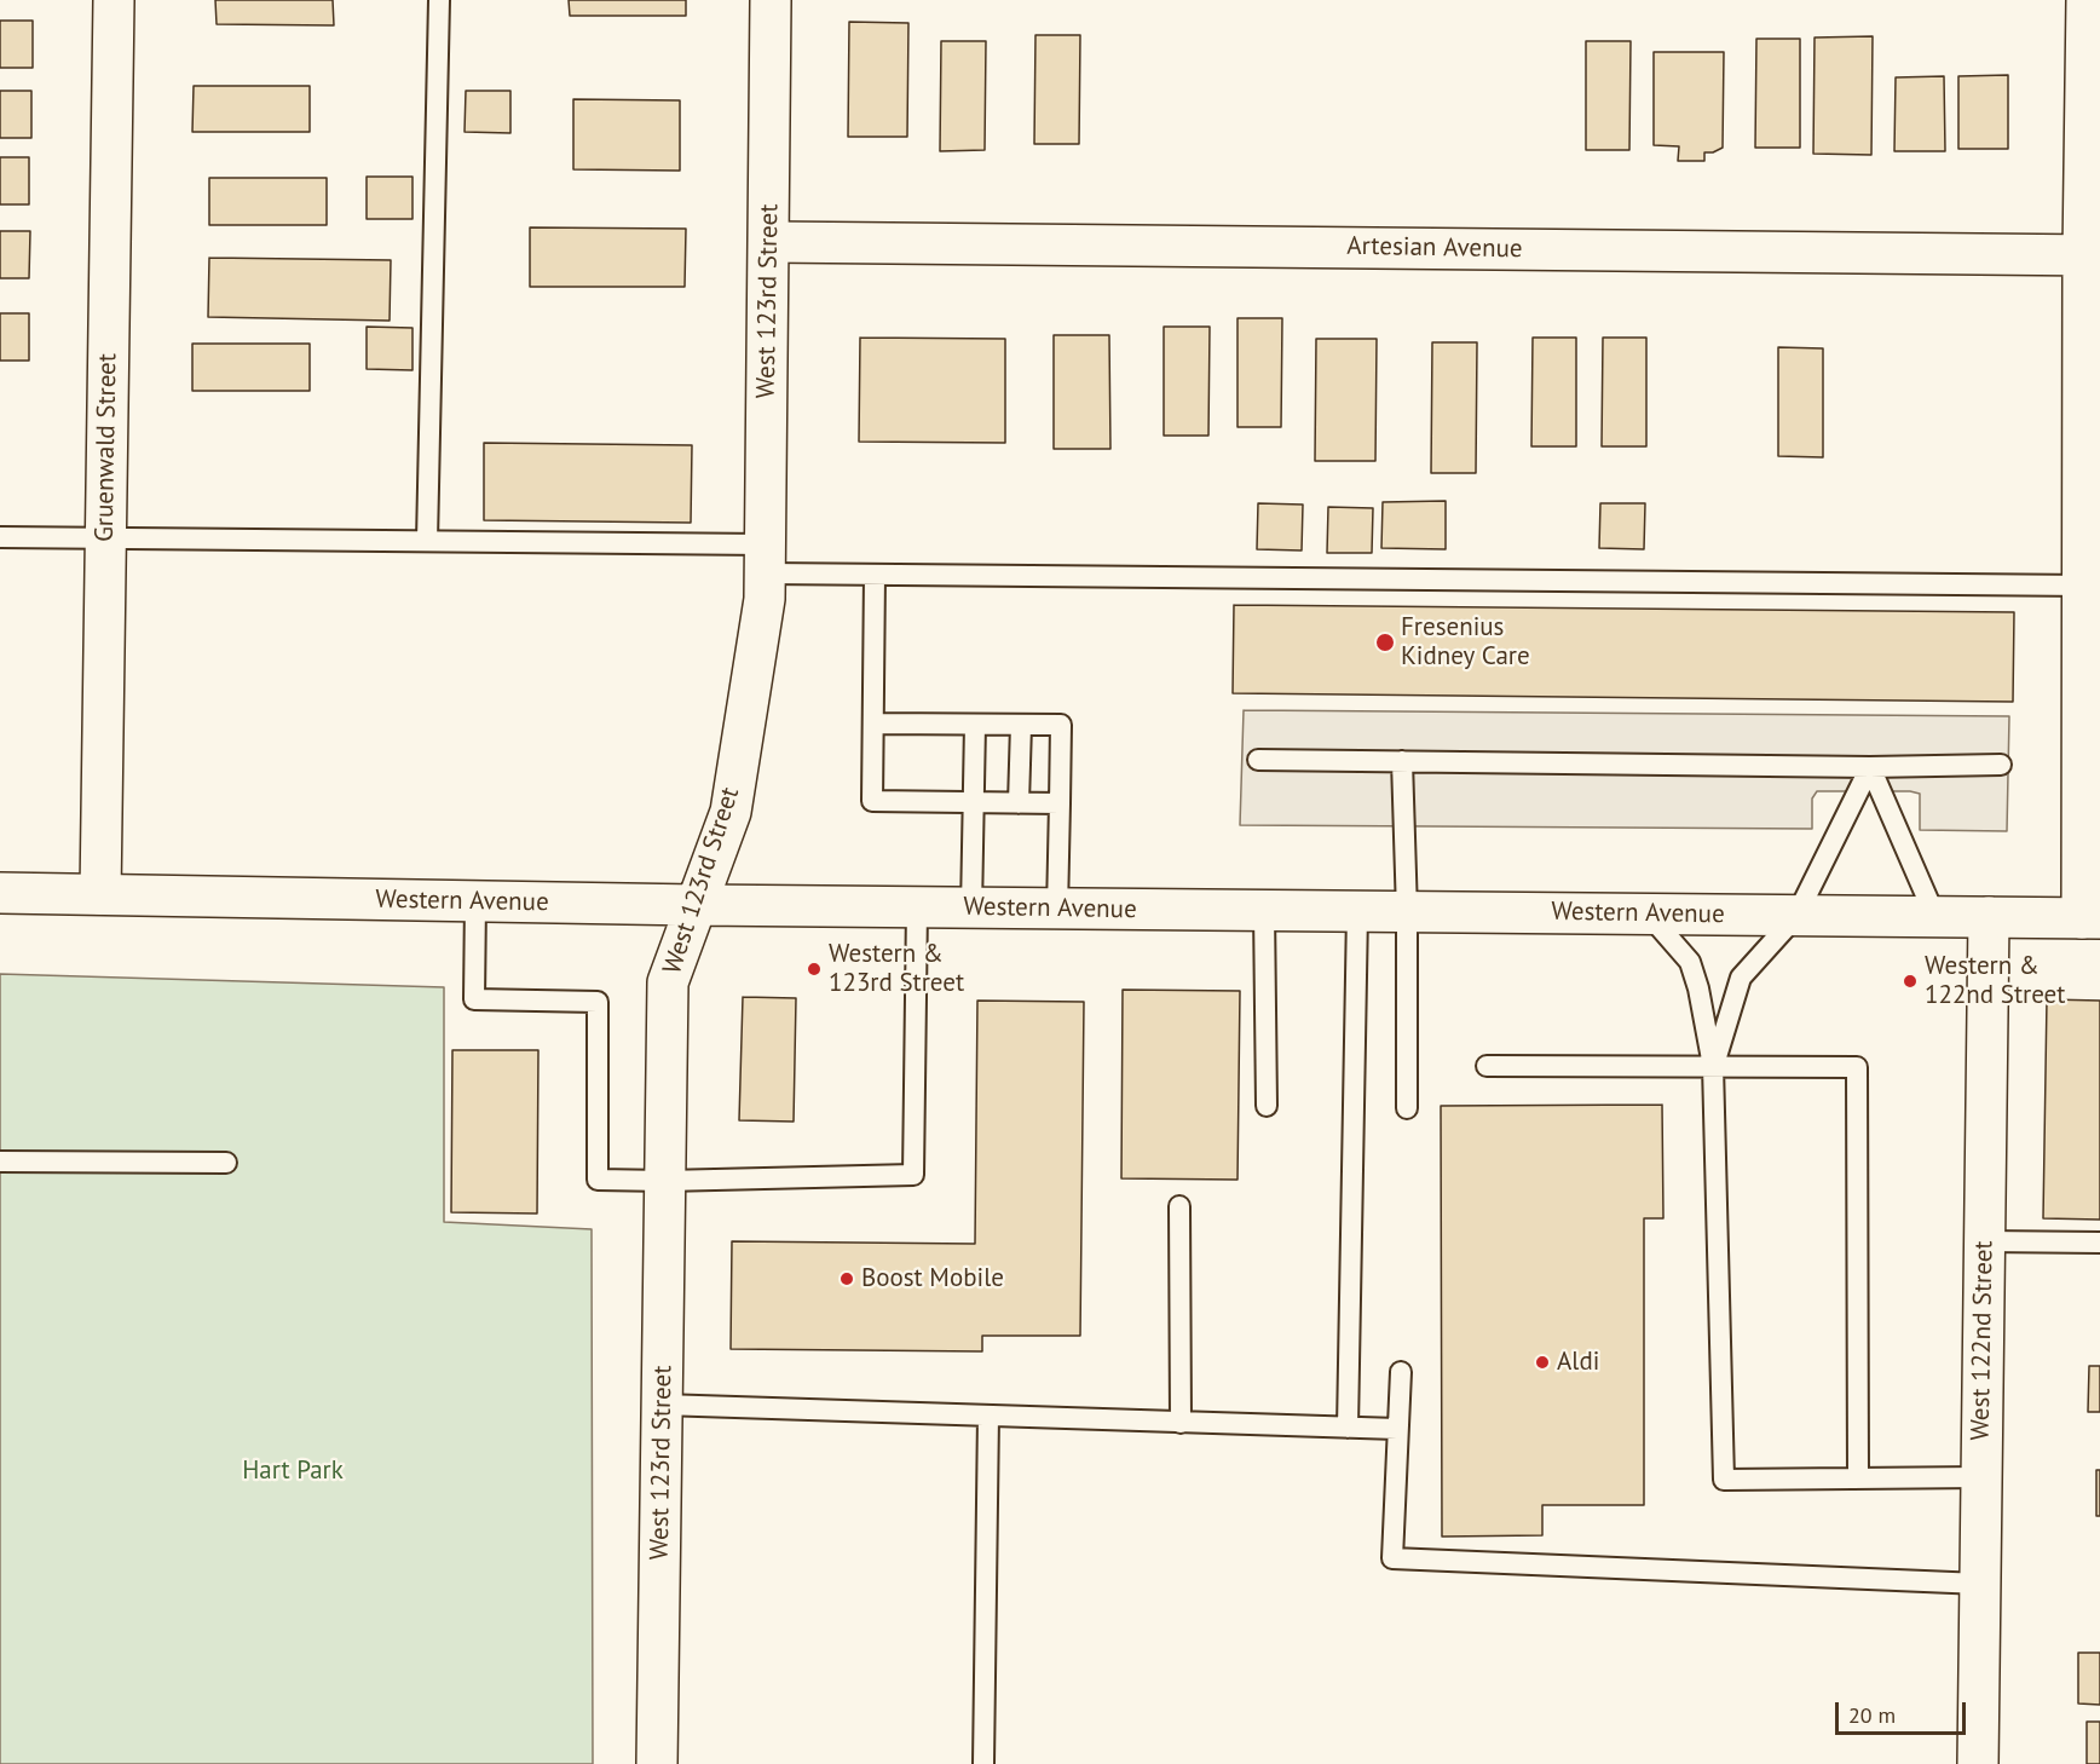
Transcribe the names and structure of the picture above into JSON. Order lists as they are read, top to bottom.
{
  "streets": {
    "street": [
      "Artesian Avenue",
      "West 123rd Street",
      "Gruenwald Street",
      "Western Avenue",
      "West 122nd Street"
    ]
  },
  "crossings": [
    ["Artesian Avenue", "West 123rd Street"],
    ["West 123rd Street", "Western Avenue"],
    ["Gruenwald Street", "Western Avenue"],
    ["Western Avenue", "West 122nd Street"]
  ],
  "parks": ["Hart Park"],
  "places": [
    "Fresenius Kidney Care",
    "Western & 123rd Street",
    "Western & 122nd Street",
    "Boost Mobile",
    "Aldi"
  ],
  "scale_bar": "20 m"
}
